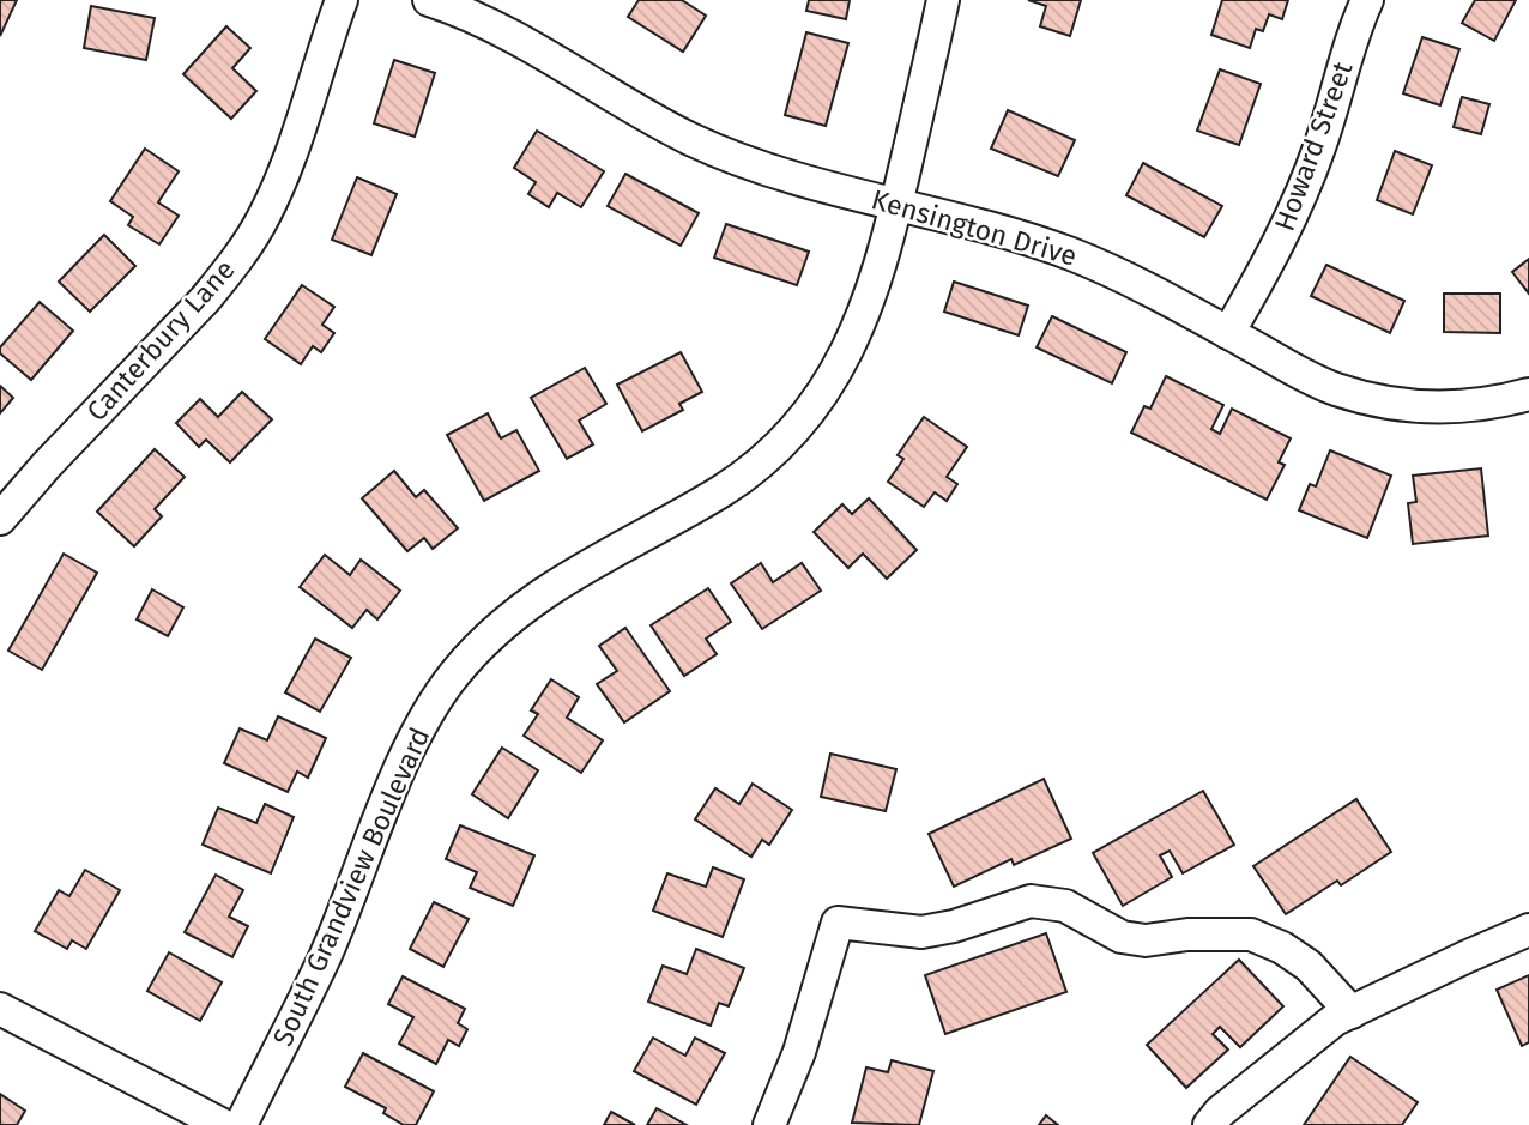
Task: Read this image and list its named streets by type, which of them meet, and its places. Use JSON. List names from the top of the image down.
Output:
{
  "streets": {
    "street": [
      "Howard Street",
      "Kensington Drive",
      "Canterbury Lane",
      "South Grandview Boulevard"
    ]
  },
  "crossings": [
    ["Howard Street", "Kensington Drive"],
    ["Kensington Drive", "South Grandview Boulevard"]
  ]
}
